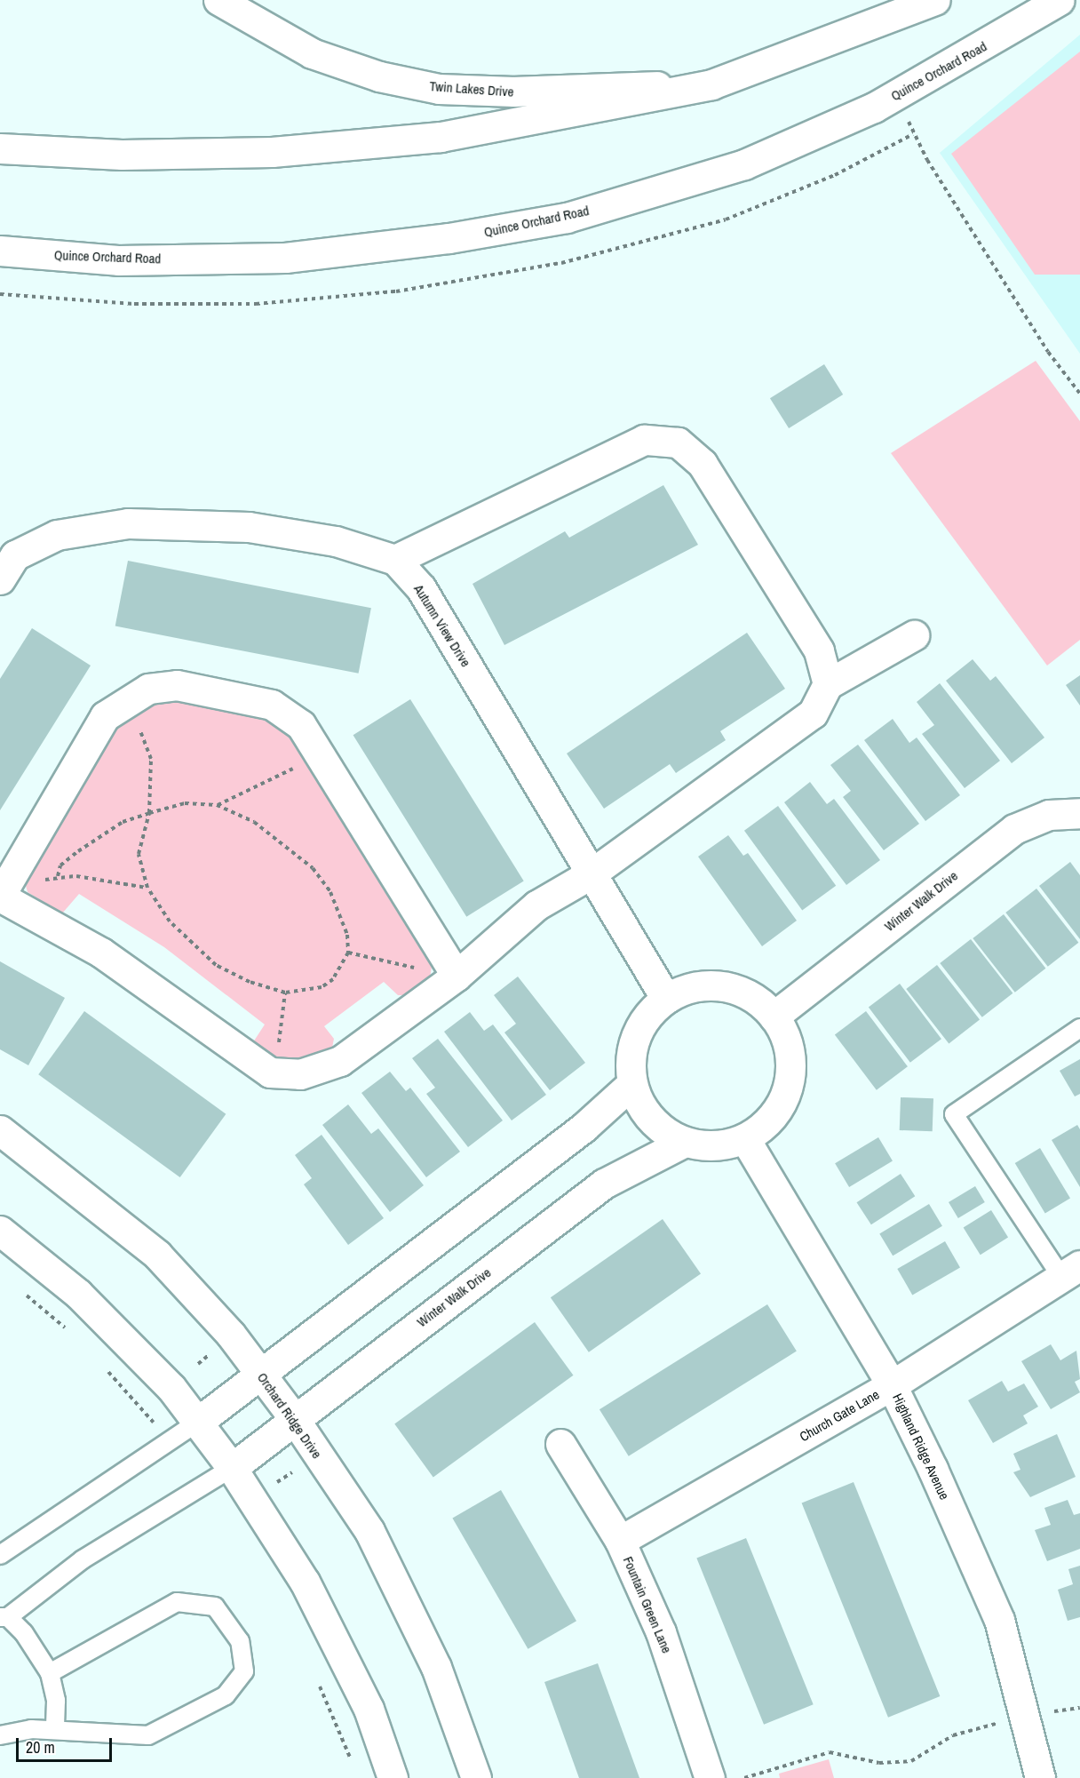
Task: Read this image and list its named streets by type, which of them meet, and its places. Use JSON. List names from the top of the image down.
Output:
{
  "streets": {
    "street": [
      "Quince Orchard Road",
      "Twin Lakes Drive",
      "Autumn View Drive",
      "Winter Walk Drive",
      "Orchard Ridge Drive",
      "Church Gate Lane",
      "Highland Ridge Avenue",
      "Fountain Green Lane"
    ]
  },
  "crossings": [
    ["Autumn View Drive", "Winter Walk Drive"],
    ["Autumn View Drive", "Highland Ridge Avenue"],
    ["Winter Walk Drive", "Orchard Ridge Drive"],
    ["Winter Walk Drive", "Highland Ridge Avenue"],
    ["Church Gate Lane", "Highland Ridge Avenue"],
    ["Church Gate Lane", "Fountain Green Lane"]
  ],
  "scale_bar": "20 m"
}
